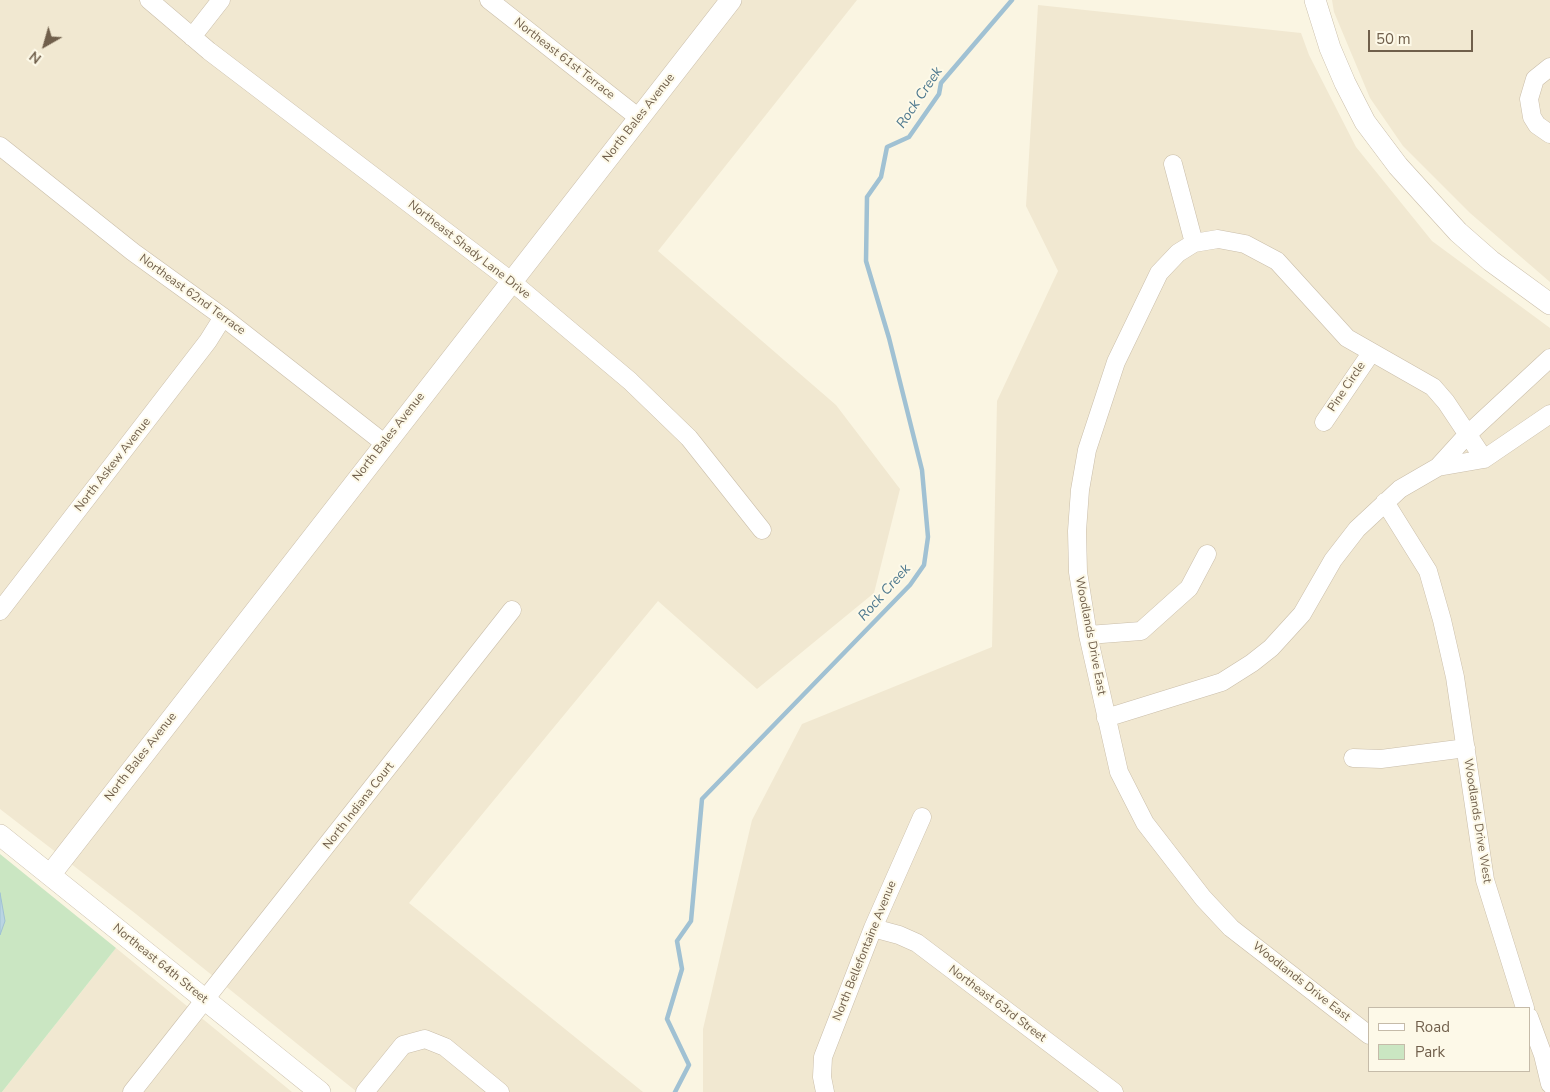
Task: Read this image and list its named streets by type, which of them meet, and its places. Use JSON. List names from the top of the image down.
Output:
{
  "streets": {
    "street": [
      "Northeast 61st Terrace",
      "North Bales Avenue",
      "Northeast Shady Lane Drive",
      "Northeast 62nd Terrace",
      "Pine Circle",
      "North Askew Avenue",
      "Woodlands Drive East",
      "North Indiana Court",
      "Woodlands Drive West",
      "North Bellefontaine Avenue",
      "Northeast 64th Street",
      "Northeast 63rd Street"
    ]
  },
  "crossings": [
    ["Northeast 61st Terrace", "North Bales Avenue"],
    ["North Bales Avenue", "Northeast Shady Lane Drive"],
    ["North Bales Avenue", "Northeast 62nd Terrace"],
    ["North Bales Avenue", "Northeast 64th Street"],
    ["Northeast 62nd Terrace", "North Askew Avenue"],
    ["Pine Circle", "Woodlands Drive East"],
    ["North Indiana Court", "Northeast 64th Street"],
    ["North Bellefontaine Avenue", "Northeast 63rd Street"]
  ],
  "water": ["Rock Creek"],
  "legend": ["Road", "Park"],
  "scale_bar": "50 m",
  "north": "bottom left"
}
